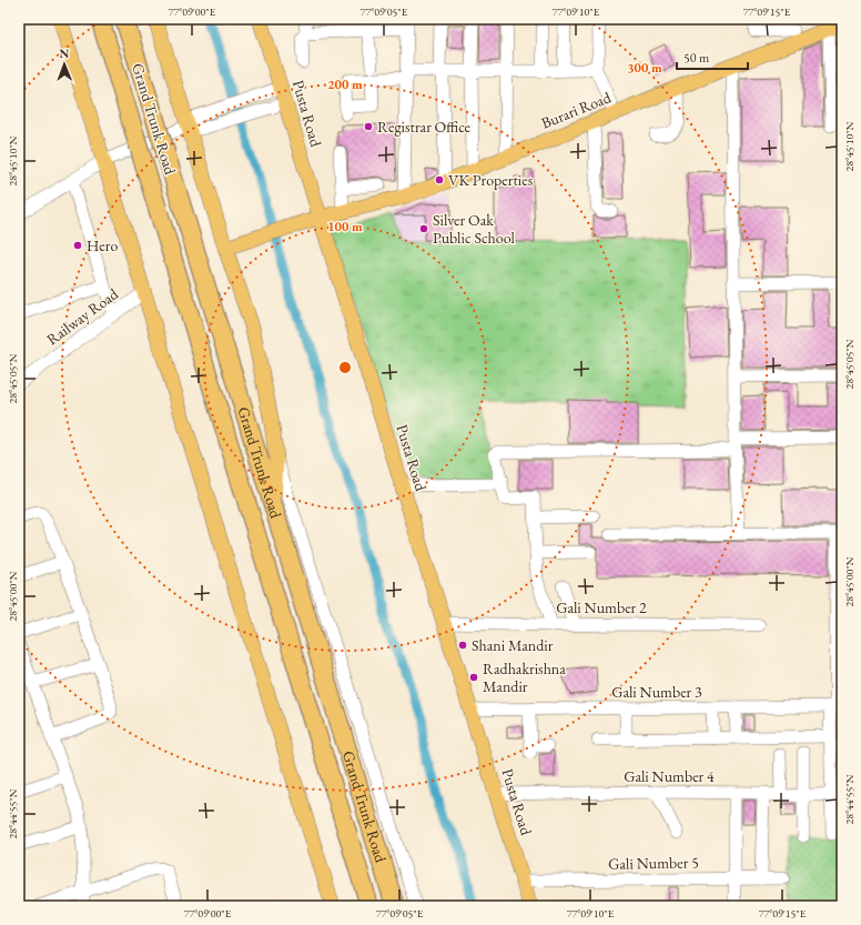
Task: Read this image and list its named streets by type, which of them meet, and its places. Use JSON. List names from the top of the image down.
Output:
{
  "streets": {
    "highway": ["Grand Trunk Road"],
    "main road": ["Burari Road", "Pusta Road"],
    "street": [
      "Railway Road",
      "Gali Number 2",
      "Gali Number 3",
      "Gali Number 4",
      "Gali Number 5"
    ]
  },
  "crossings": [
    ["Burari Road", "Pusta Road"],
    ["Pusta Road", "Gali Number 2"],
    ["Pusta Road", "Gali Number 3"],
    ["Pusta Road", "Gali Number 4"],
    ["Pusta Road", "Gali Number 5"]
  ],
  "places": [
    "Registrar Office",
    "VK Properties",
    "Silver Oak Public School",
    "Hero",
    "Shani Mandir",
    "Radhakrishna Mandir"
  ],
  "scale_bar": "50 m",
  "north": "top",
  "coordinates": [
    "77°09'00\"E",
    "77°09'05\"E",
    "77°09'10\"E",
    "77°09'15\"E",
    "28°45'10\"N",
    "28°45'05\"N",
    "28°45'00\"N",
    "28°44'55\"N"
  ],
  "rings": ["300 m", "200 m", "100 m"]
}
